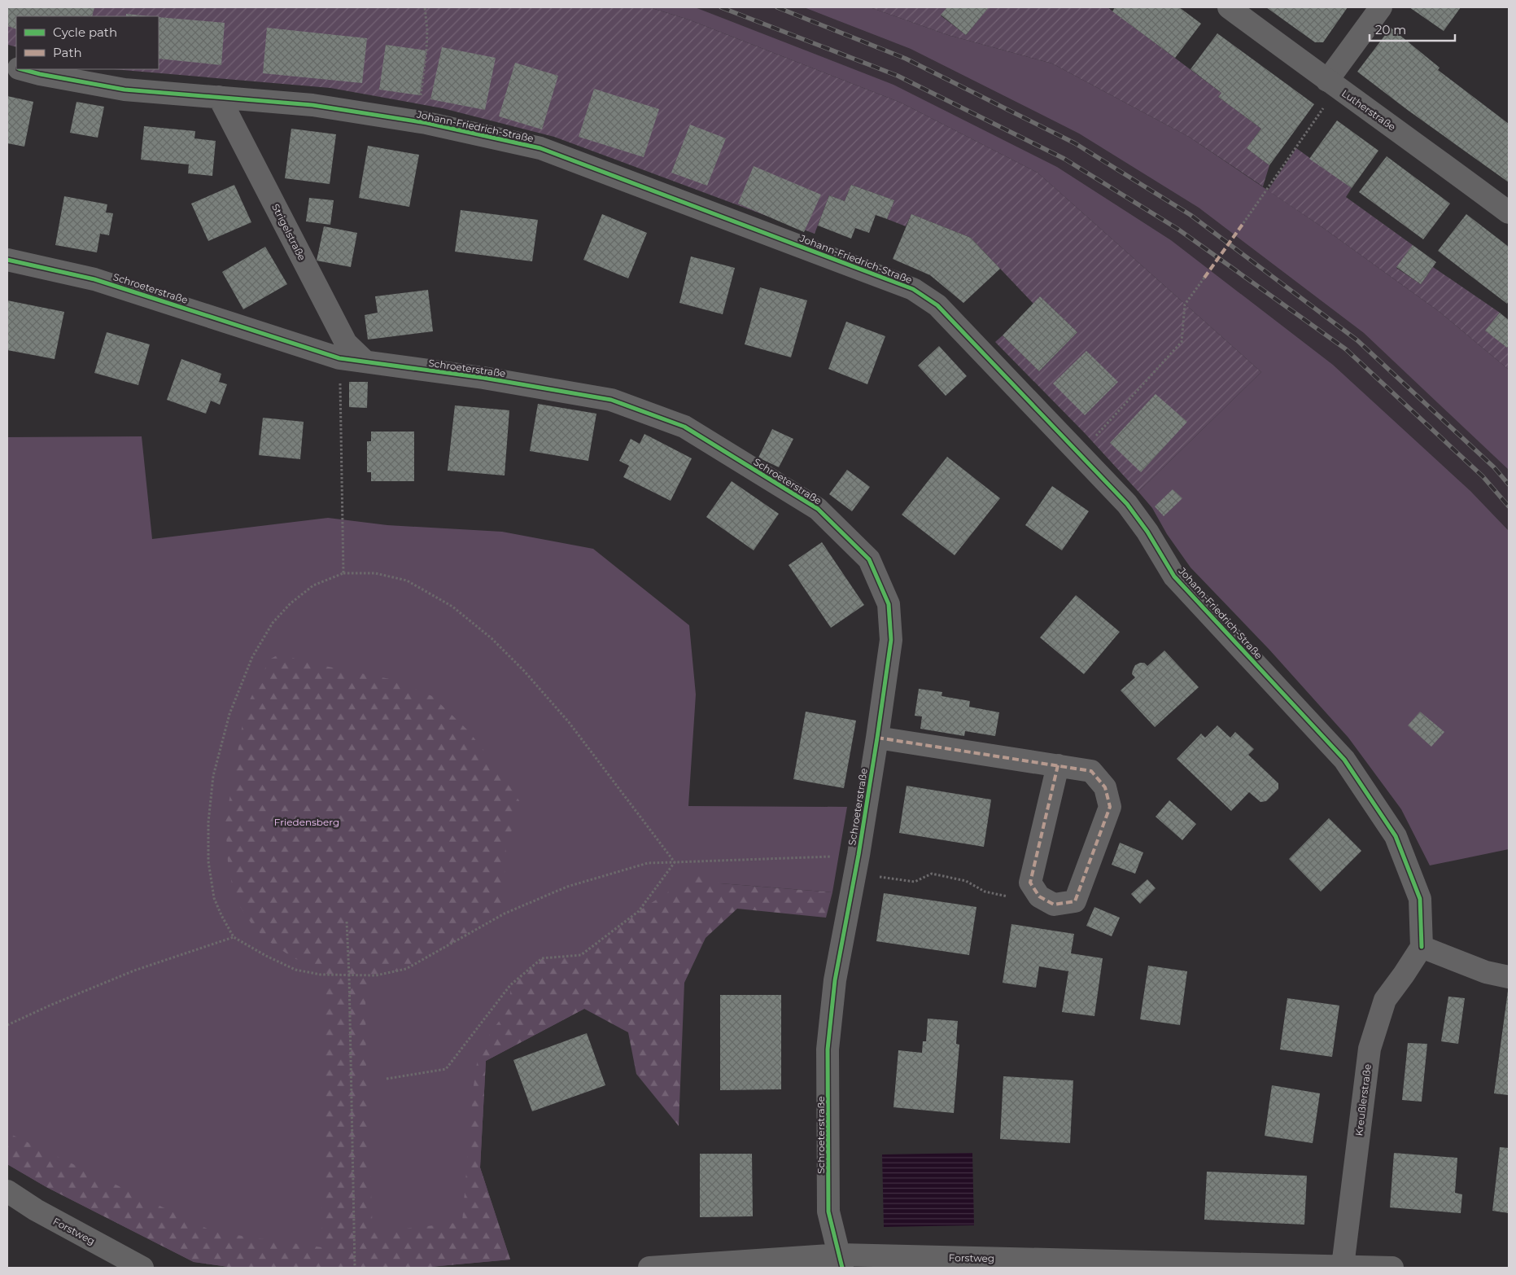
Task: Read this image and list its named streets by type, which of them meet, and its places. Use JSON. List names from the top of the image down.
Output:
{
  "streets": {
    "street": [
      "Lutherstraße",
      "Johann-Friedrich-Straße",
      "Strigelstraße",
      "Schroeterstraße",
      "Kreußlerstraße",
      "Forstweg"
    ]
  },
  "crossings": [
    ["Johann-Friedrich-Straße", "Strigelstraße"],
    ["Johann-Friedrich-Straße", "Kreußlerstraße"],
    ["Strigelstraße", "Schroeterstraße"],
    ["Schroeterstraße", "Forstweg"],
    ["Kreußlerstraße", "Forstweg"]
  ],
  "parks": ["Friedensberg"],
  "legend": ["Cycle path", "Path"],
  "scale_bar": "20 m"
}
